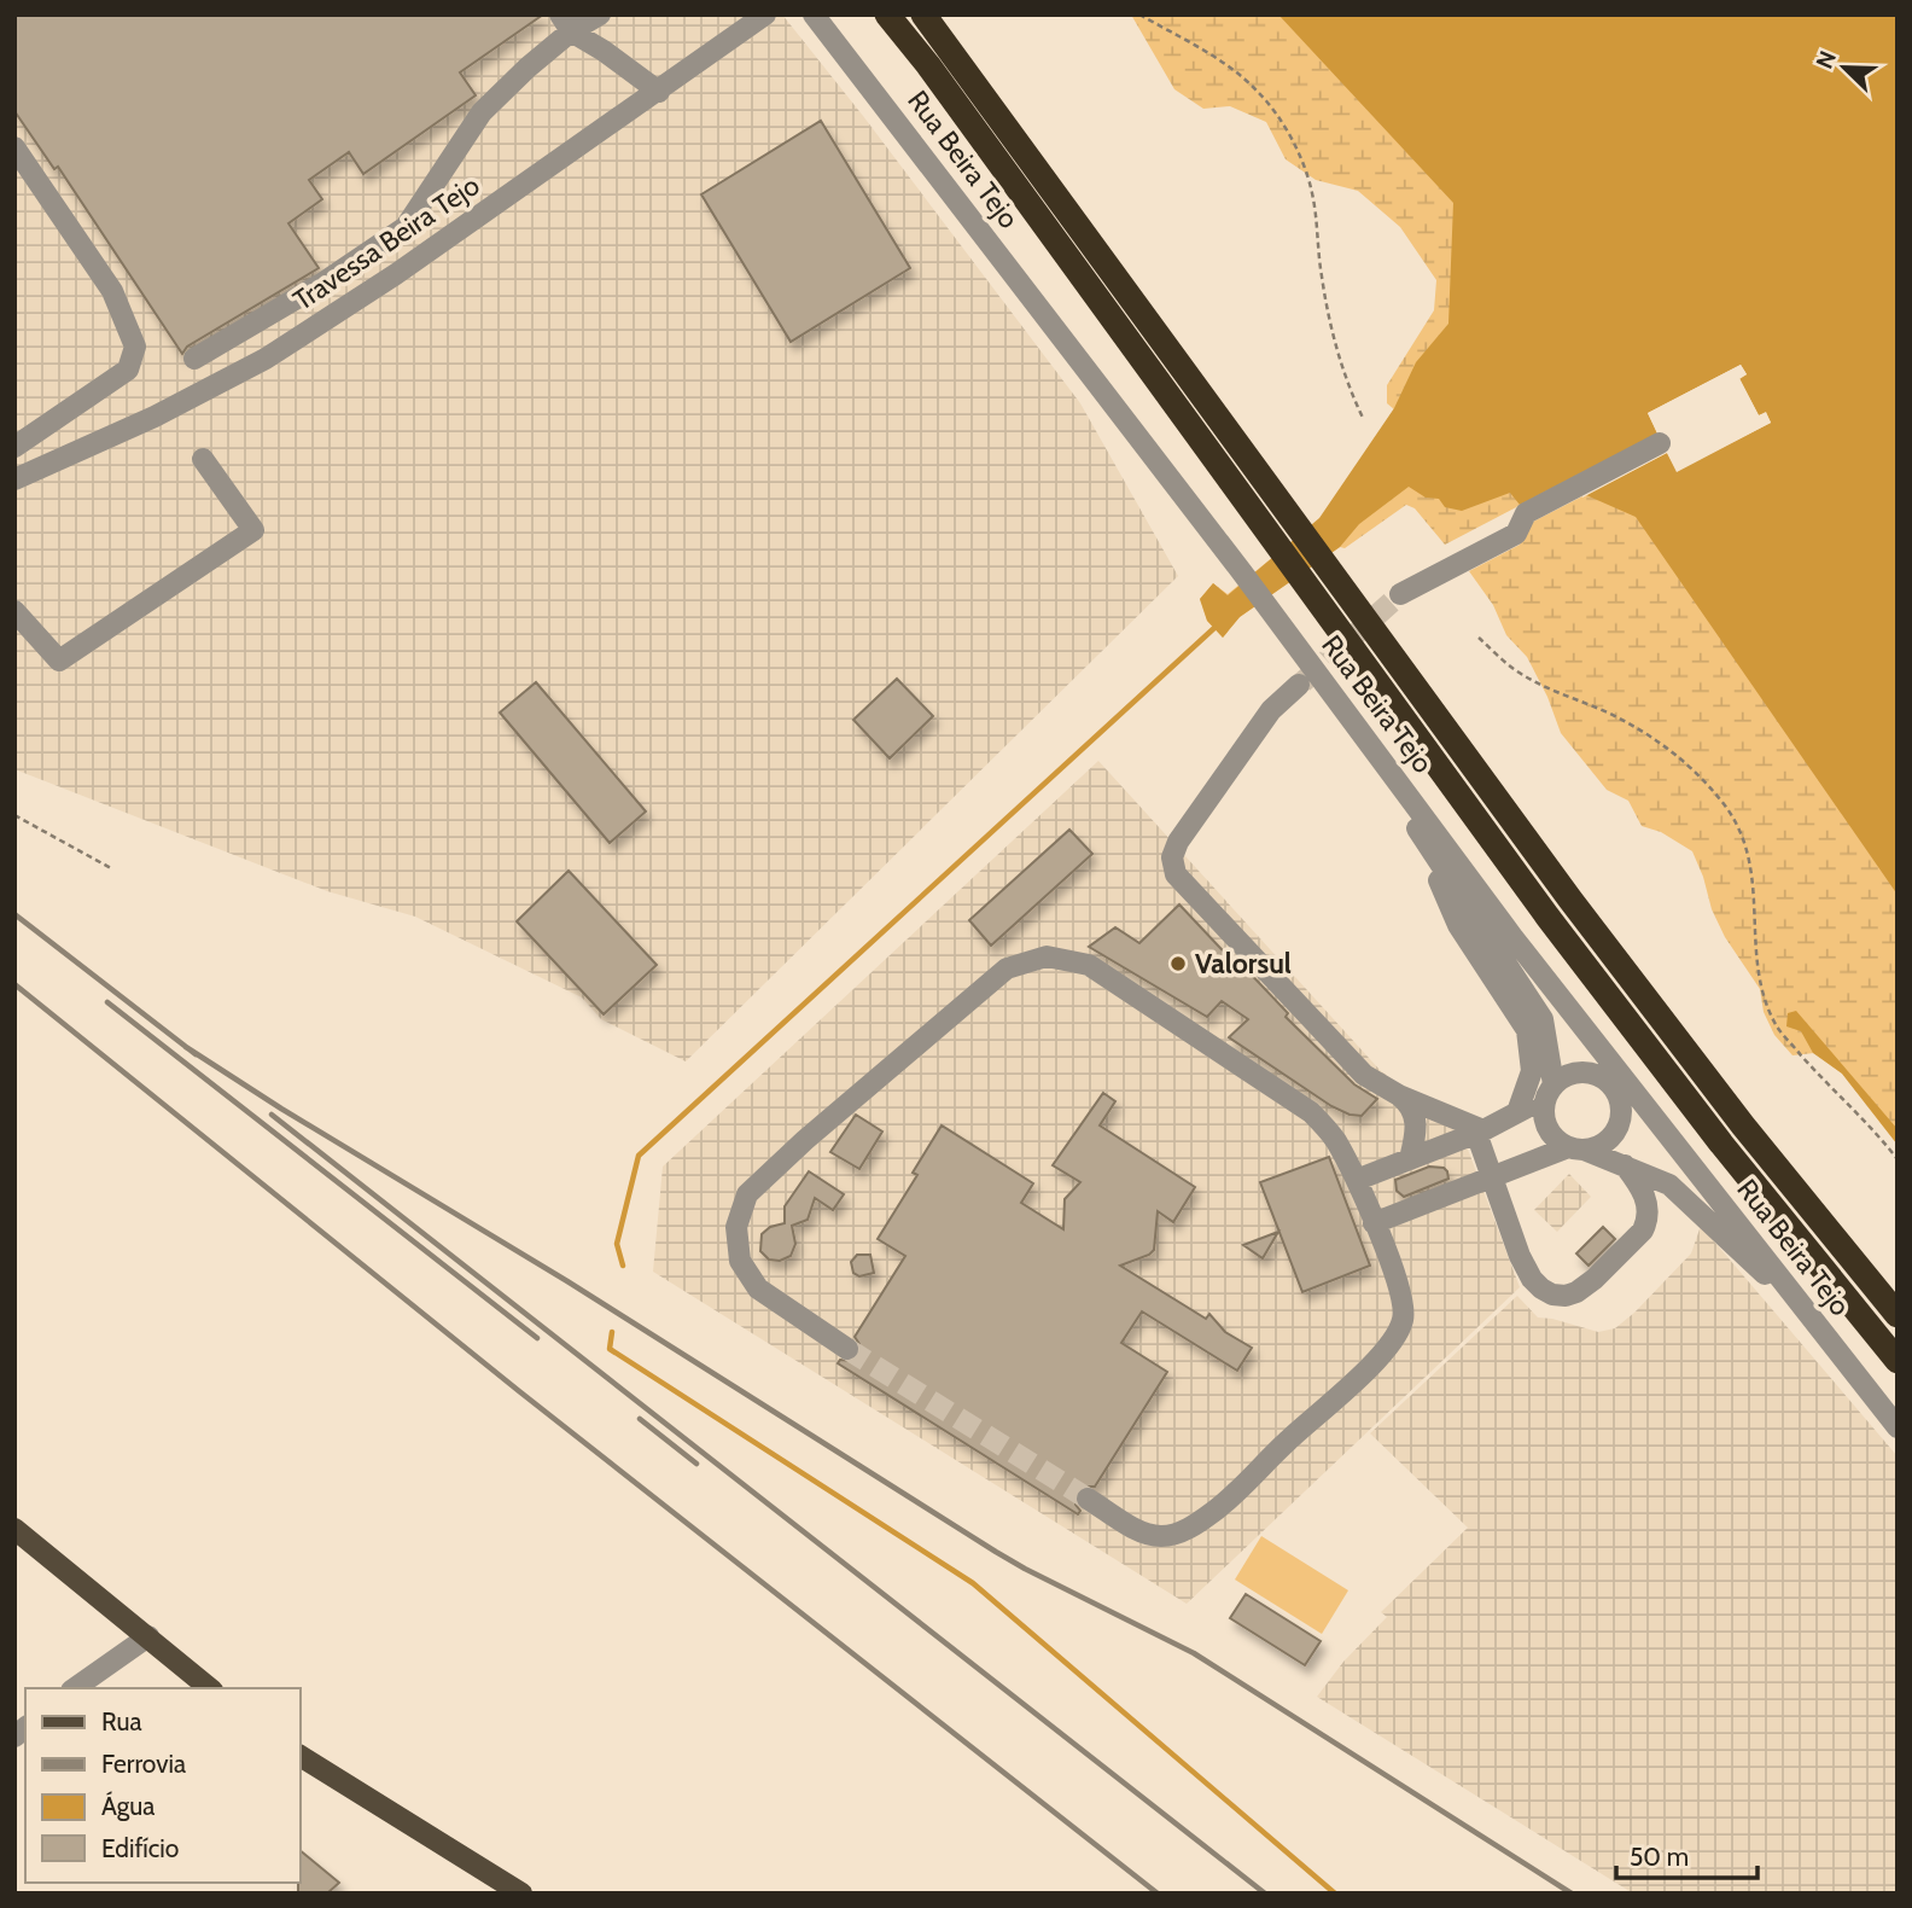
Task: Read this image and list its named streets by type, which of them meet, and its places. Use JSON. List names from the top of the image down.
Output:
{
  "streets": {
    "street": ["Rua Beira Tejo", "Travessa Beira Tejo"]
  },
  "places": ["Valorsul"],
  "legend": [
    "Rua",
    "Ferrovia",
    "Água",
    "Edifício"
  ],
  "scale_bar": "50 m",
  "north": "top left"
}
